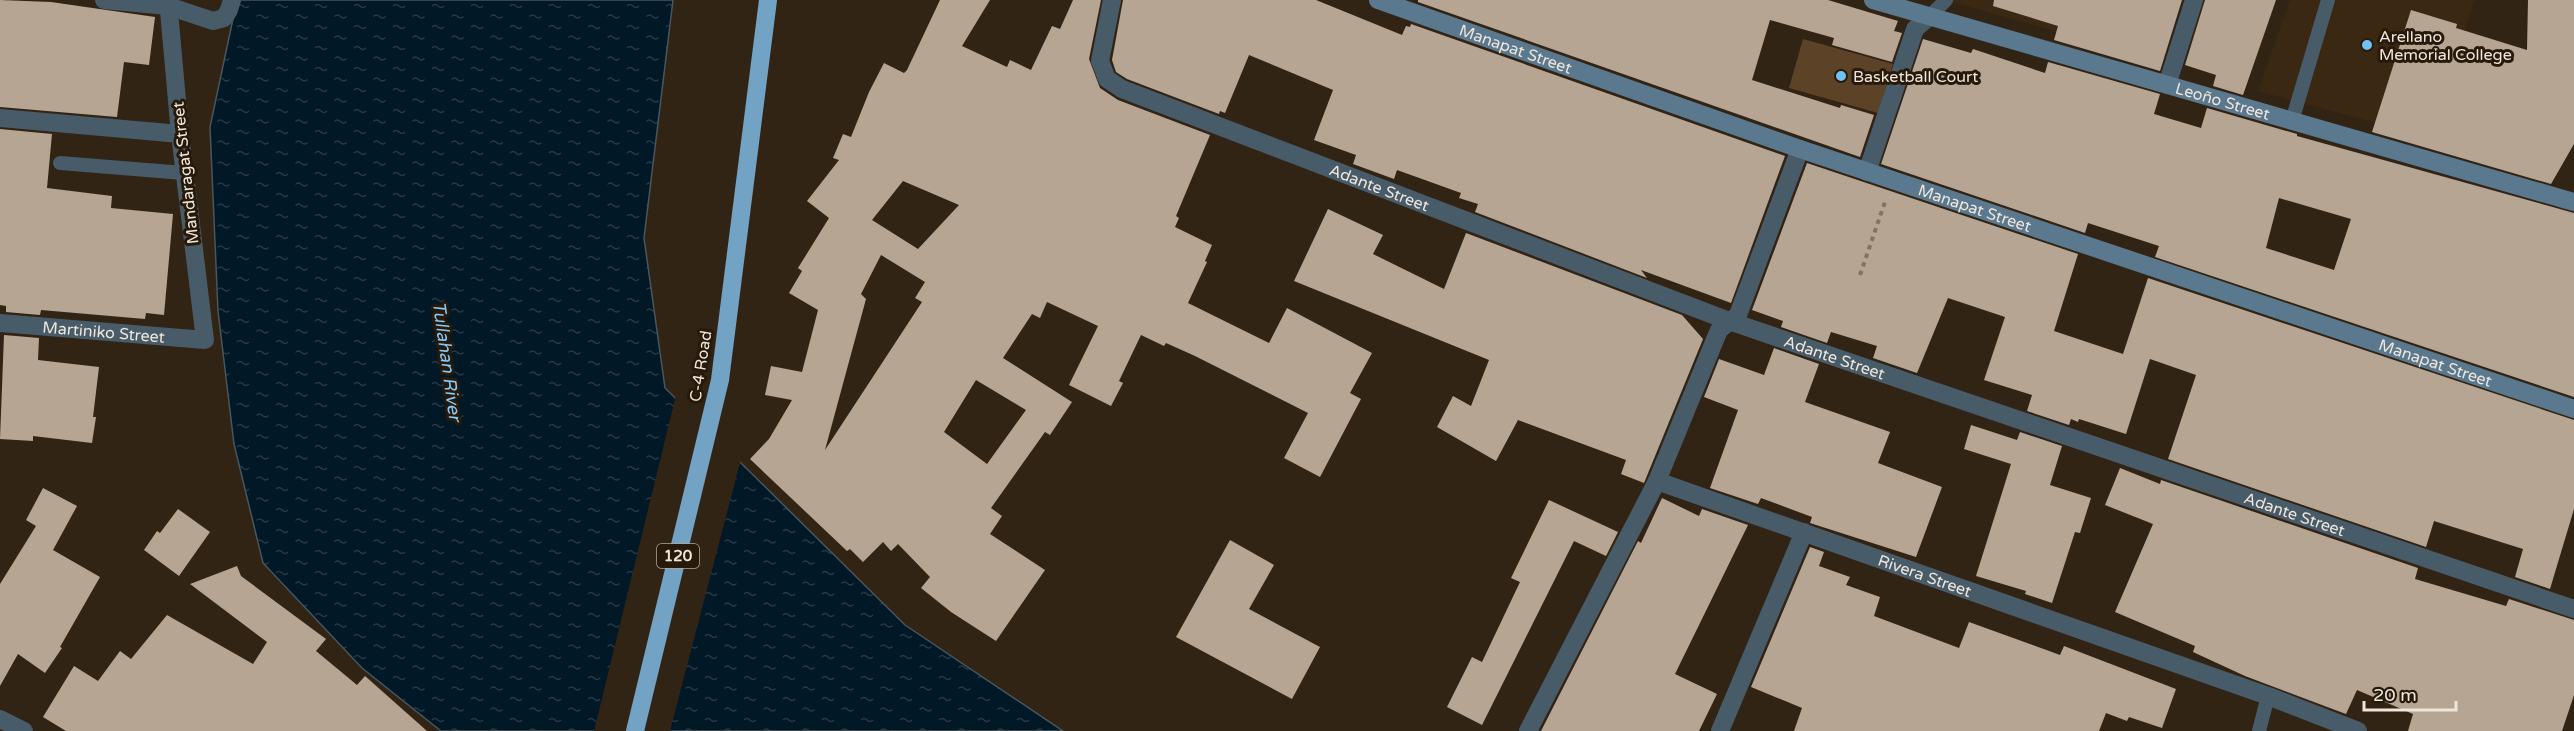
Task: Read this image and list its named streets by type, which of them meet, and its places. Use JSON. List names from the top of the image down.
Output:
{
  "streets": {
    "highway": ["C-4 Road", "120"],
    "main road": ["Manapat Street", "Leoño Street"],
    "street": [
      "Mandaragat Street",
      "Adante Street",
      "Martiniko Street",
      "Rivera Street"
    ]
  },
  "crossings": [
    ["Mandaragat Street", "Martiniko Street"]
  ],
  "water": ["Tullahan River"],
  "places": ["Arellano Memorial College", "Basketball Court"],
  "scale_bar": "20 m"
}
